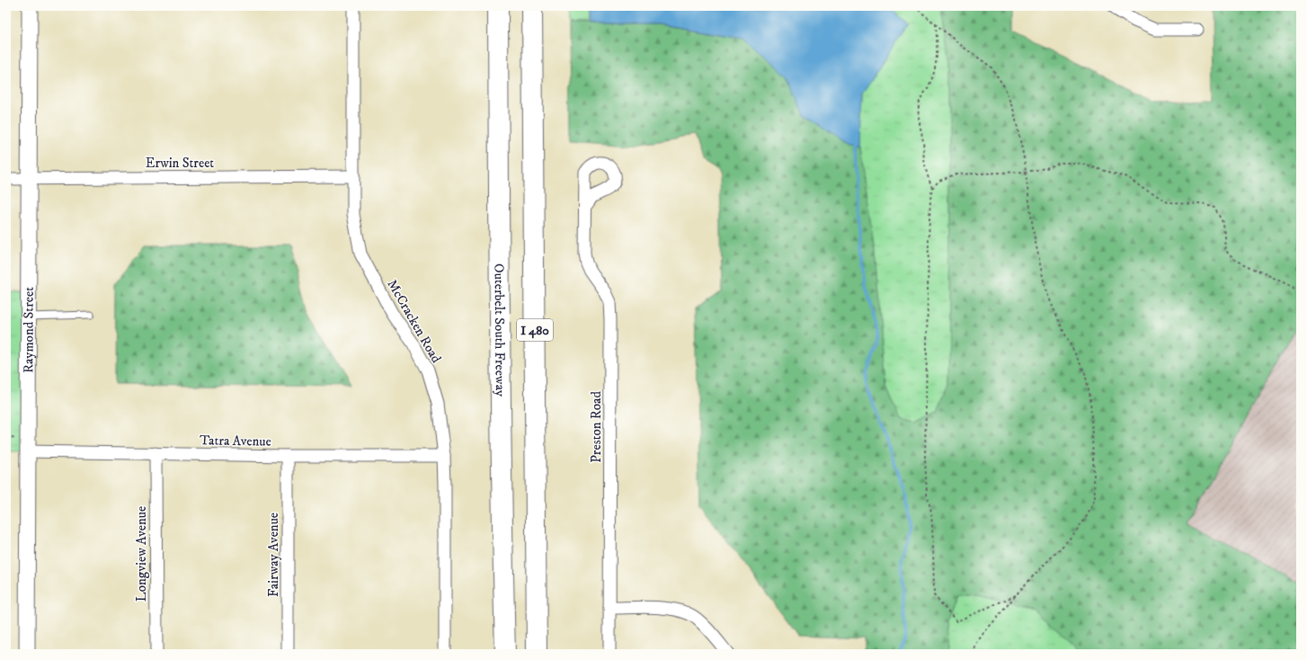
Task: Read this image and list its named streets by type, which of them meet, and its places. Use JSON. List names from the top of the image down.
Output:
{
  "streets": {
    "highway": ["Outerbelt South Freeway", "I 480"],
    "street": [
      "Erwin Street",
      "McCracken Road",
      "Raymond Street",
      "Preston Road",
      "Tatra Avenue",
      "Longview Avenue",
      "Fairway Avenue"
    ]
  },
  "crossings": [
    ["Erwin Street", "McCracken Road"],
    ["Erwin Street", "Raymond Street"],
    ["McCracken Road", "Tatra Avenue"],
    ["Raymond Street", "Tatra Avenue"],
    ["Tatra Avenue", "Longview Avenue"],
    ["Tatra Avenue", "Fairway Avenue"]
  ]
}
